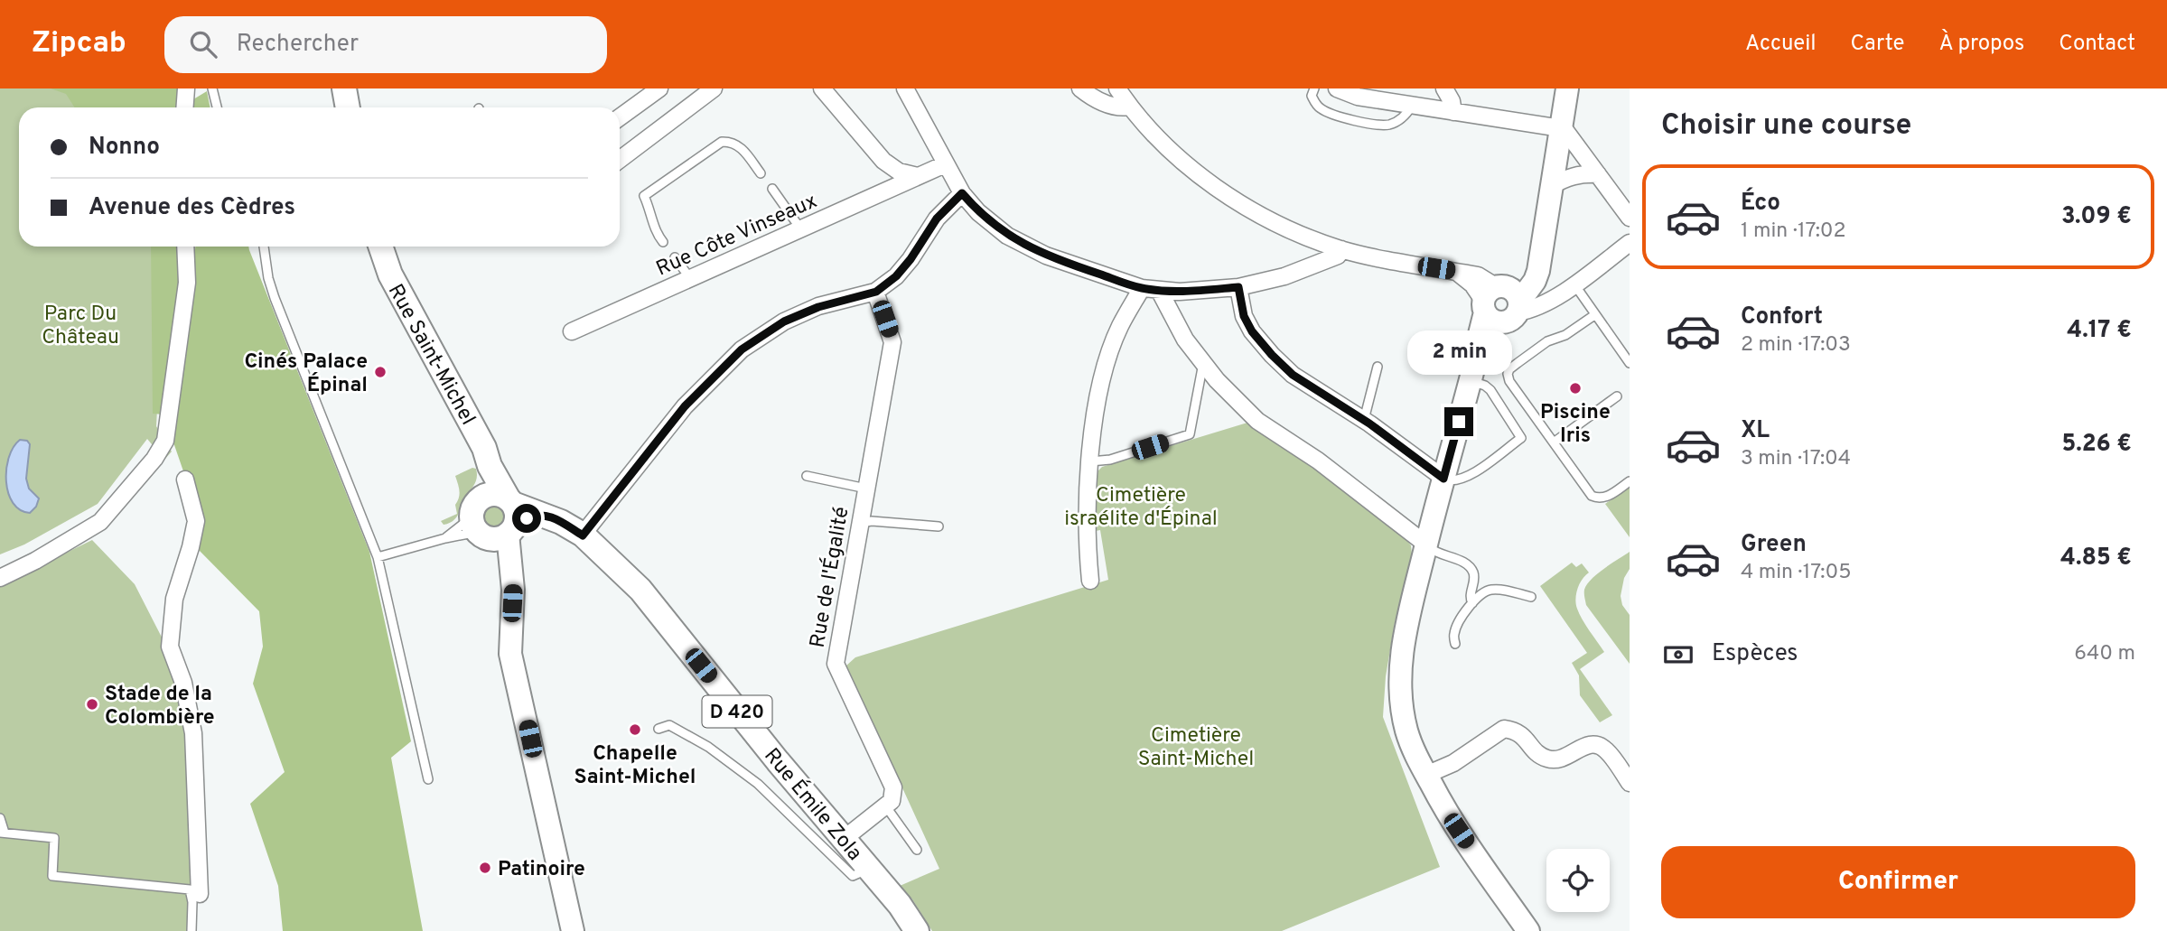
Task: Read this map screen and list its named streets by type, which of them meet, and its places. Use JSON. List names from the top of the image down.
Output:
{
  "streets": {
    "main road": ["Rue Saint-Michel", "D 420", "Rue Émile Zola"],
    "street": ["Rue Côte Vinseaux", "Rue de l'Égalité"]
  },
  "crossings": [
    ["Rue Saint-Michel", "Rue Émile Zola"]
  ],
  "parks": ["Parc Du Château", "Cimetière israélite d'Épinal", "Cimetière Saint-Michel"],
  "places": [
    "Cinés Palace Épinal",
    "Piscine Iris",
    "Stade de la Colombière",
    "Chapelle Saint-Michel",
    "Patinoire"
  ],
  "page": {
    "header": "Zipcab",
    "search": "Rechercher",
    "nav": [
      "Accueil",
      "Carte",
      "À propos",
      "Contact"
    ],
    "heading": "Choisir une course",
    "banner": ["Nonno", "Avenue des Cèdres"],
    "list": [
      {
        "name": "Éco",
        "note": "1 min · 17:02",
        "value": "3.09 €"
      },
      {
        "name": "Confort",
        "note": "2 min · 17:03",
        "value": "4.17 €"
      },
      {
        "name": "XL",
        "note": "3 min · 17:04",
        "value": "5.26 €"
      },
      {
        "name": "Green",
        "note": "4 min · 17:05",
        "value": "4.85 €"
      }
    ],
    "bubble": "2 min",
    "pay": ["Espèces", "640 m"],
    "buttons": "Confirmer"
  }
}
